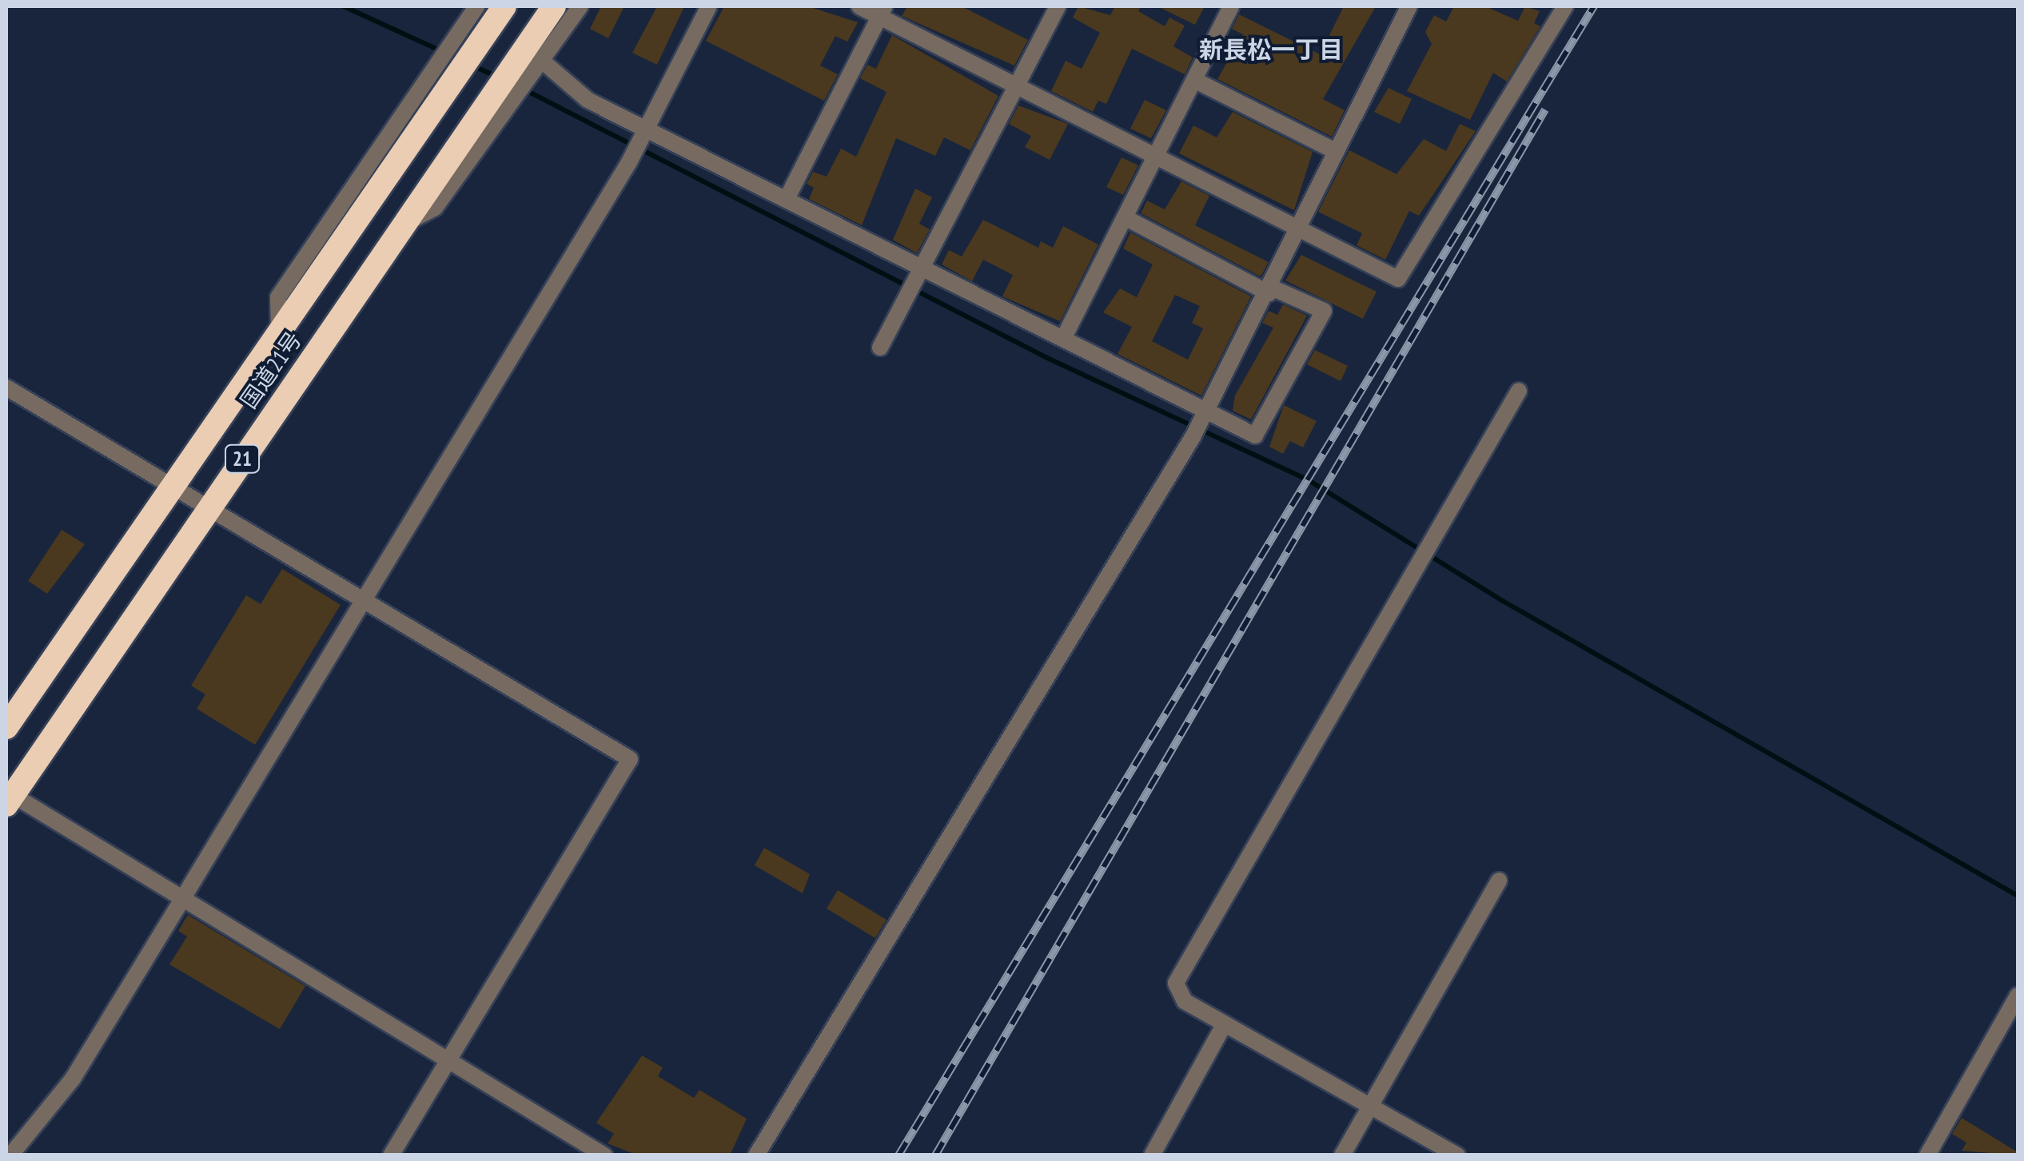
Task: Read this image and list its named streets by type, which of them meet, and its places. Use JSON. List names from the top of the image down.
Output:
{
  "streets": {
    "highway": ["国道21号", "21"]
  },
  "districts": ["新長松一丁目"]
}
